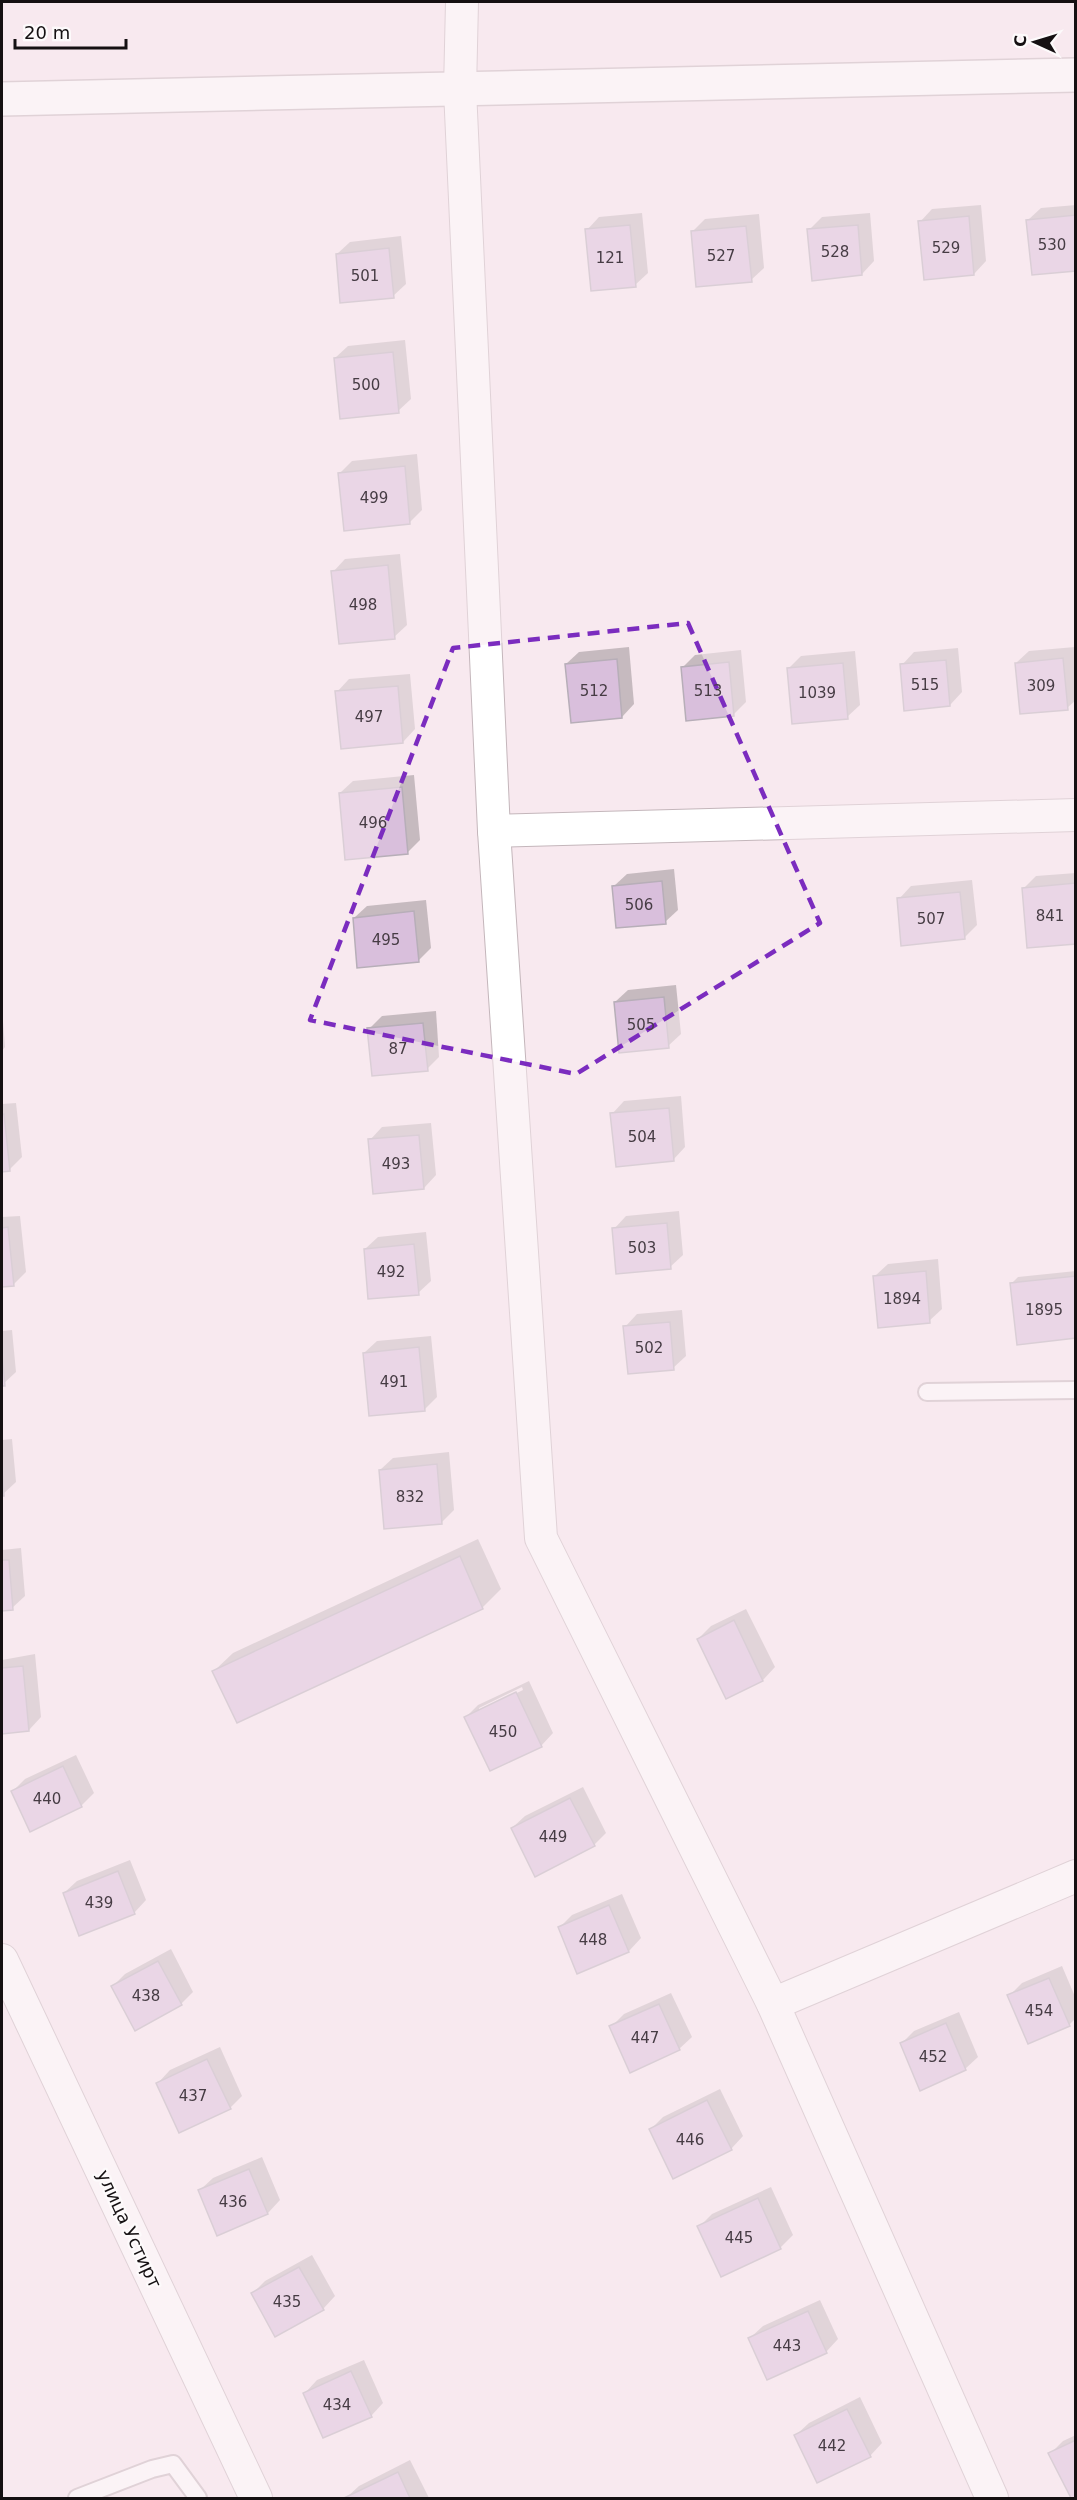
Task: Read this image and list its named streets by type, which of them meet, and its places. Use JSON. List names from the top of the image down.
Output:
{
  "streets": {
    "street": ["улица Устирт"]
  },
  "house_numbers": [
    "530",
    "529",
    "528",
    "527",
    "121",
    "501",
    "500",
    "499",
    "498",
    "515",
    "309",
    "512",
    "513",
    "1039",
    "497",
    "496",
    "506",
    "841",
    "507",
    "495",
    "505",
    "87",
    "504",
    "493",
    "503",
    "492",
    "1894",
    "1895",
    "502",
    "491",
    "832",
    "450",
    "440",
    "449",
    "439",
    "448",
    "438",
    "454",
    "447",
    "452",
    "437",
    "446",
    "436",
    "445",
    "435",
    "443",
    "434",
    "442"
  ],
  "scale_bar": "20 m",
  "north": "left"
}
